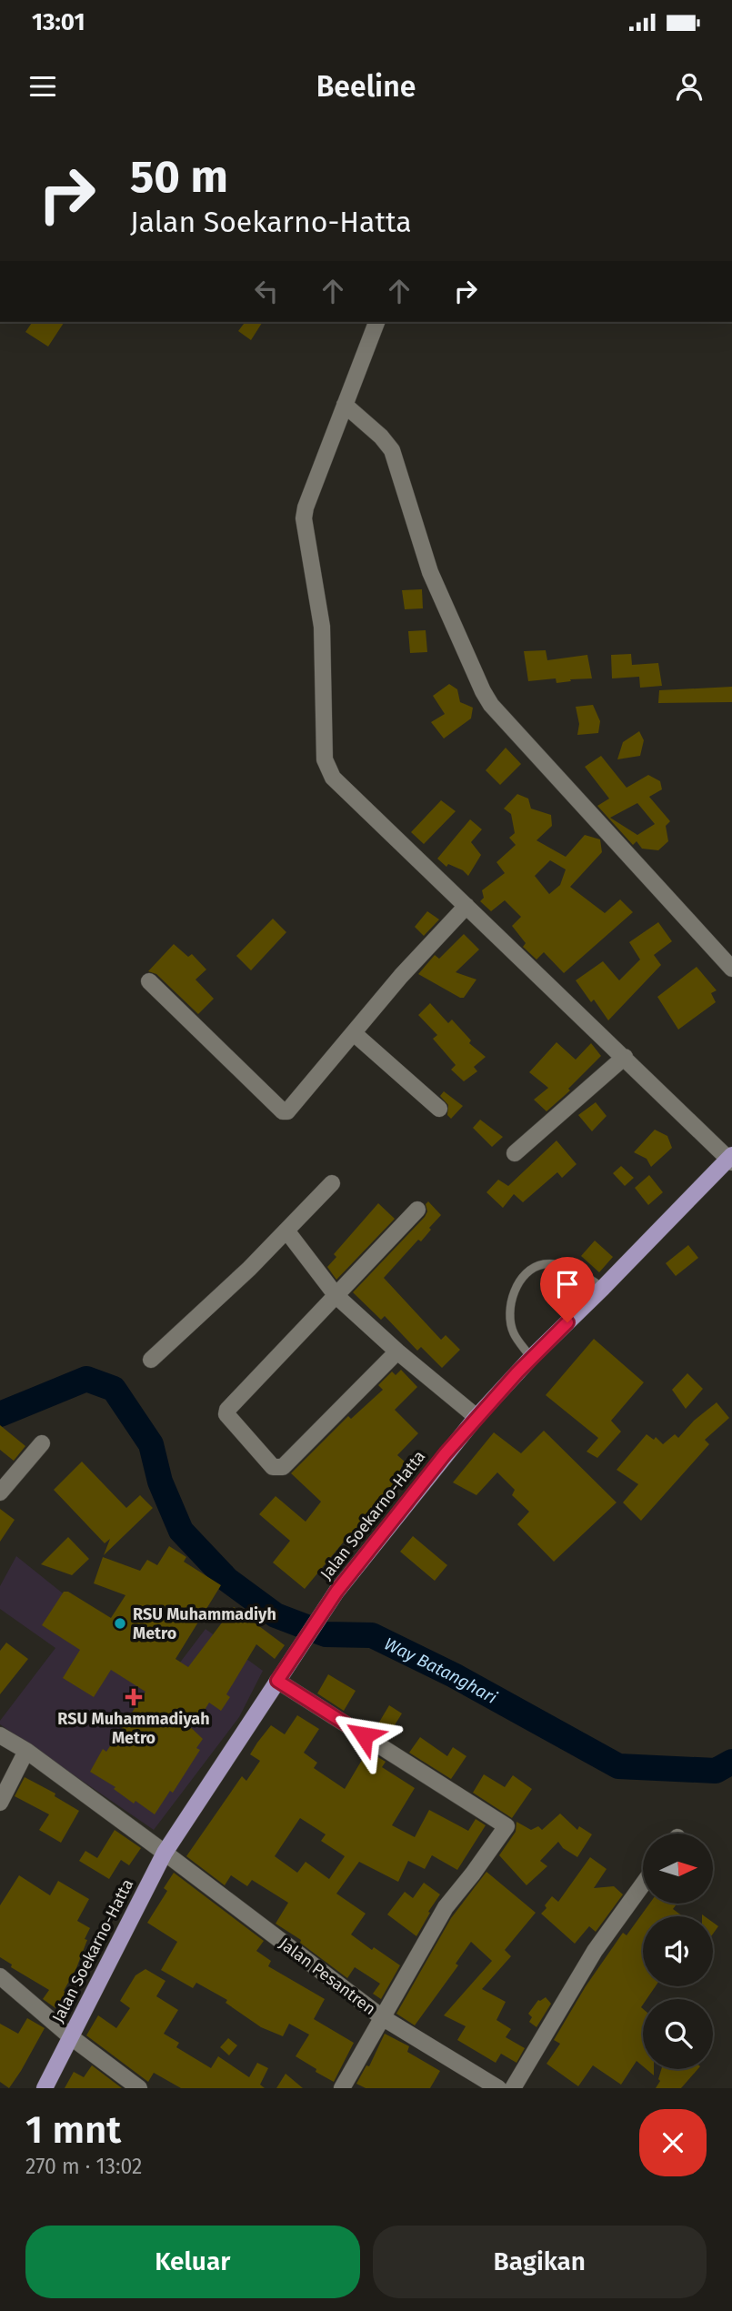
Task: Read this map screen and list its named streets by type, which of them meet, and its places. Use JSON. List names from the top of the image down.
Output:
{
  "streets": {
    "main road": ["Jalan Soekarno-Hatta"],
    "street": ["Jalan Pesantren"]
  },
  "crossings": [
    ["Jalan Soekarno-Hatta", "Jalan Pesantren"]
  ],
  "water": ["Way Batanghari"],
  "places": {
    "other": ["RSU Muhammadiyh Metro"],
    "health": ["RSU Muhammadiyah Metro"]
  },
  "north": "right",
  "page": {
    "status": "13:01",
    "header": "Beeline",
    "turn": ["50 m", "Jalan Soekarno-Hatta"],
    "heading": ["1 mnt", "270 m · 13:02"],
    "buttons": ["Keluar", "Bagikan"]
  }
}
